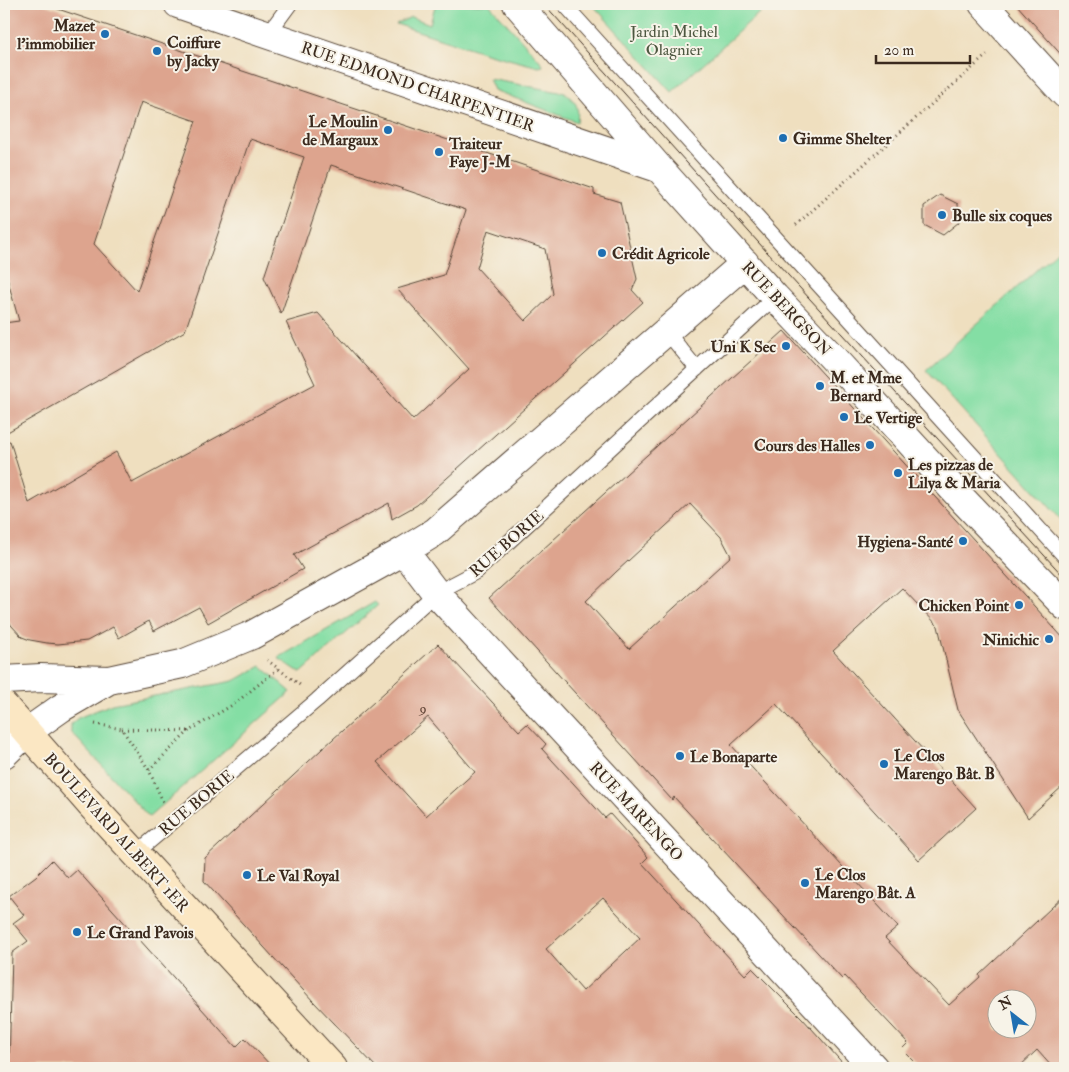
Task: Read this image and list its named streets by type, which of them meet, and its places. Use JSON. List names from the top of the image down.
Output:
{
  "streets": {
    "main road": ["BOULEVARD ALBERT 1ER"],
    "street": ["RUE EDMOND CHARPENTIER", "RUE BERGSON", "RUE MARENGO"],
    "lane": ["RUE BORIE"]
  },
  "crossings": [
    ["RUE EDMOND CHARPENTIER", "RUE BERGSON"],
    ["RUE BERGSON", "RUE BORIE"],
    ["RUE BORIE", "RUE MARENGO"],
    ["RUE BORIE", "BOULEVARD ALBERT 1ER"]
  ],
  "parks": ["Jardin Michel Olagnier"],
  "places": [
    "Mazet l'immobilier",
    "Coiffure by Jacky",
    "Le Moulin de Margaux",
    "Gimme Shelter",
    "Traiteur Faye J-M",
    "Bulle six coques",
    "Crédit Agricole",
    "Uni K Sec",
    "M. et Mme Bernard",
    "Le Vertige",
    "Cours des Halles",
    "Les pizzas de Lilya & Maria",
    "Hygiena-Santé",
    "Chicken Point",
    "Ninichic",
    "Le Bonaparte",
    "Le Clos Marengo Bât. B",
    "Le Val Royal",
    "Le Clos Marengo Bât. A",
    "Le Grand Pavois"
  ],
  "house_numbers": ["9"],
  "scale_bar": "20 m",
  "north": "top left"
}
